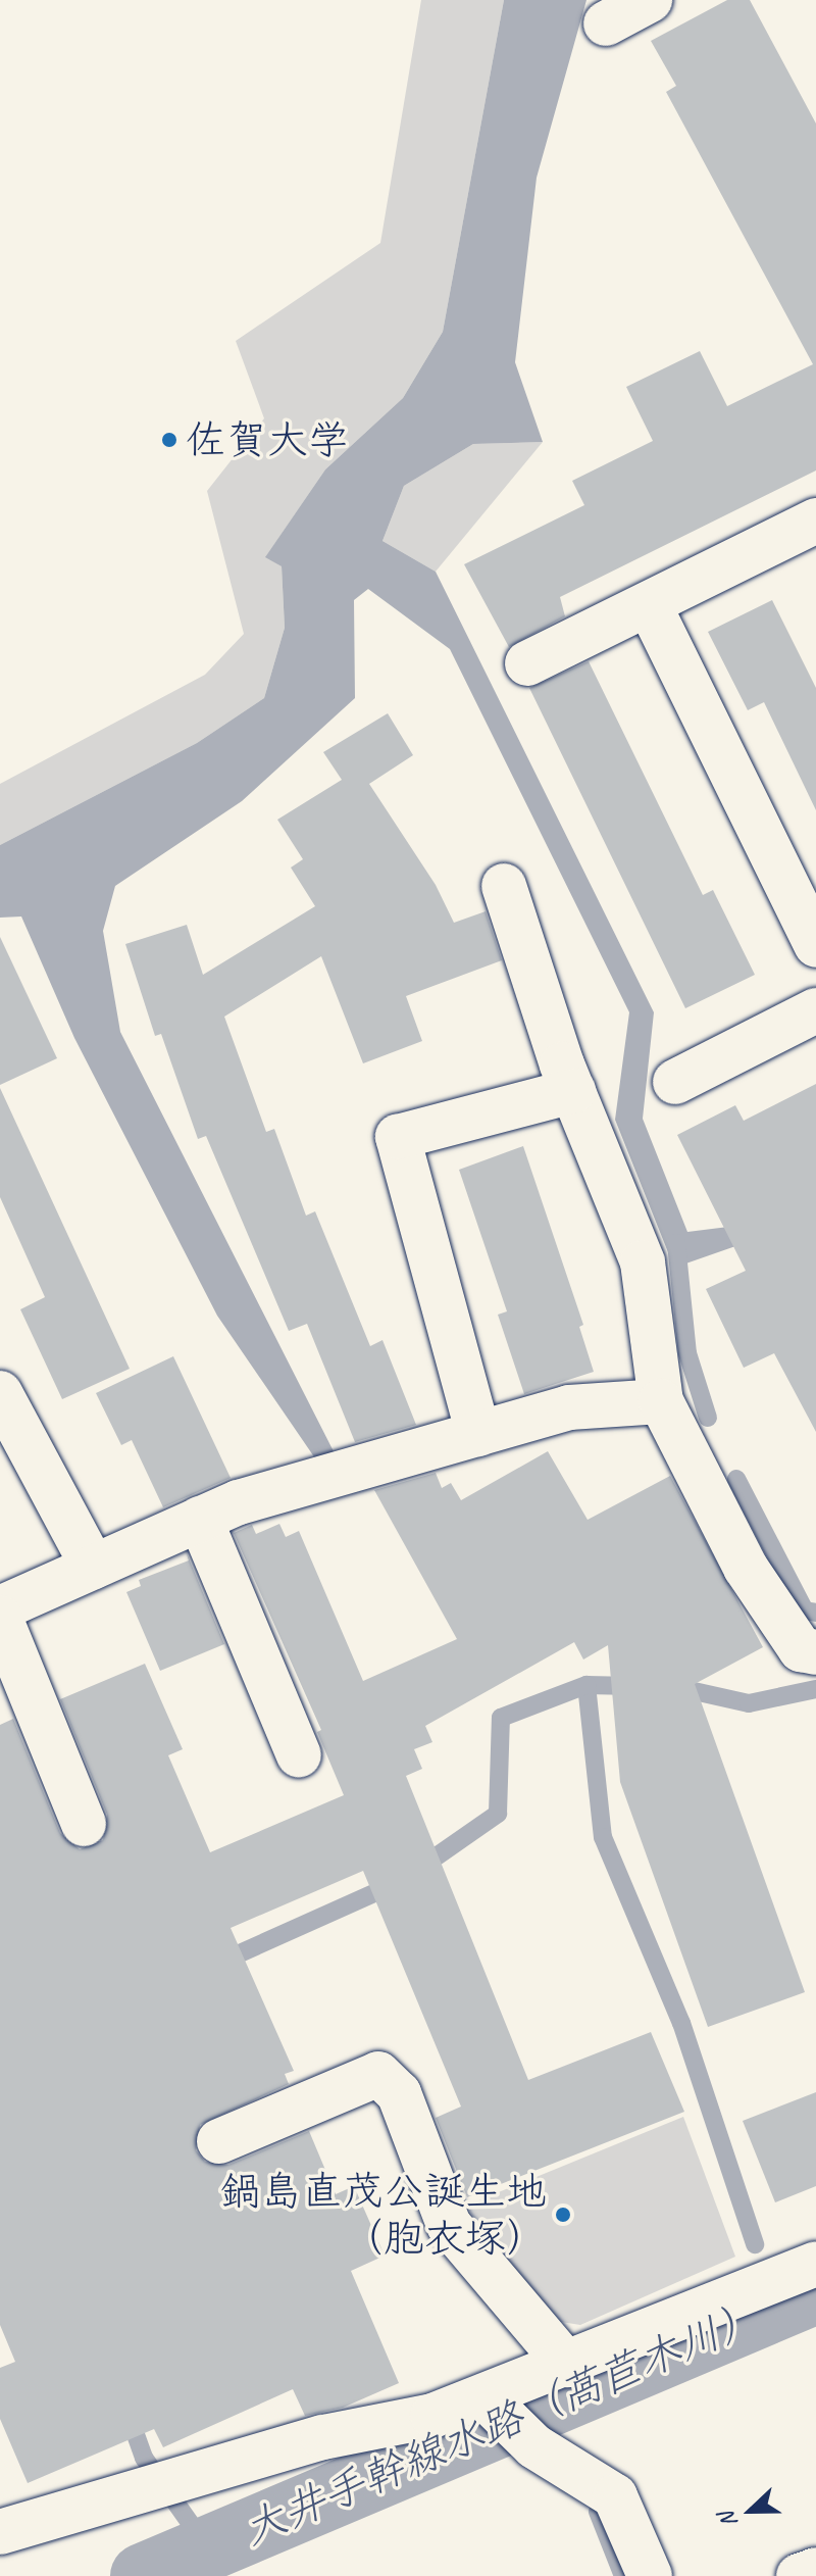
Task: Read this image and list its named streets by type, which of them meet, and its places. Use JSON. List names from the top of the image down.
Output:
{
  "water": ["大井手幹線水路（萵苣木川）"],
  "places": ["佐賀大学", "鍋島直茂公誕生地 （胞衣塚）"],
  "north": "left"
}
